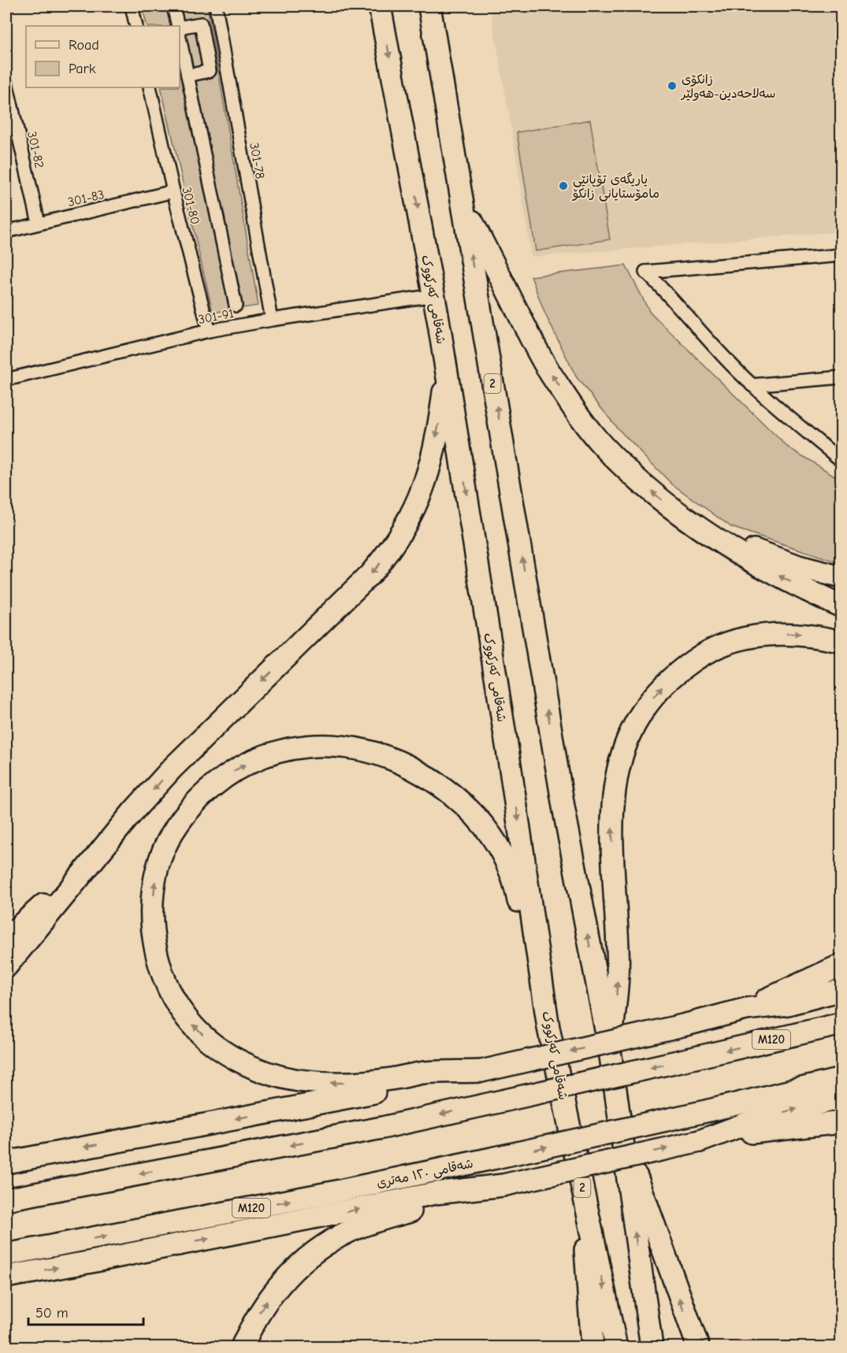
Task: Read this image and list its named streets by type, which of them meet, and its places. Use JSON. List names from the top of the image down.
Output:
{
  "streets": {
    "highway": [
      "شەقامی کەرکووک",
      "2",
      "M120",
      "شەقامی ١٢٠ مەتری"
    ],
    "street": [
      "301-82",
      "301-78",
      "301-83",
      "301-80",
      "301-91"
    ]
  },
  "crossings": [
    ["301-82", "301-83"],
    ["301-78", "301-91"],
    ["301-83", "301-80"],
    ["301-80", "301-91"],
    ["شەقامی کەرکووک", "301-91"]
  ],
  "places": ["زانکۆی سەلاحەدین-هەولێر", "یاریگەی تۆپانێی مامۆستایانی زانکۆ"],
  "legend": ["Road", "Park"],
  "scale_bar": "50 m"
}
